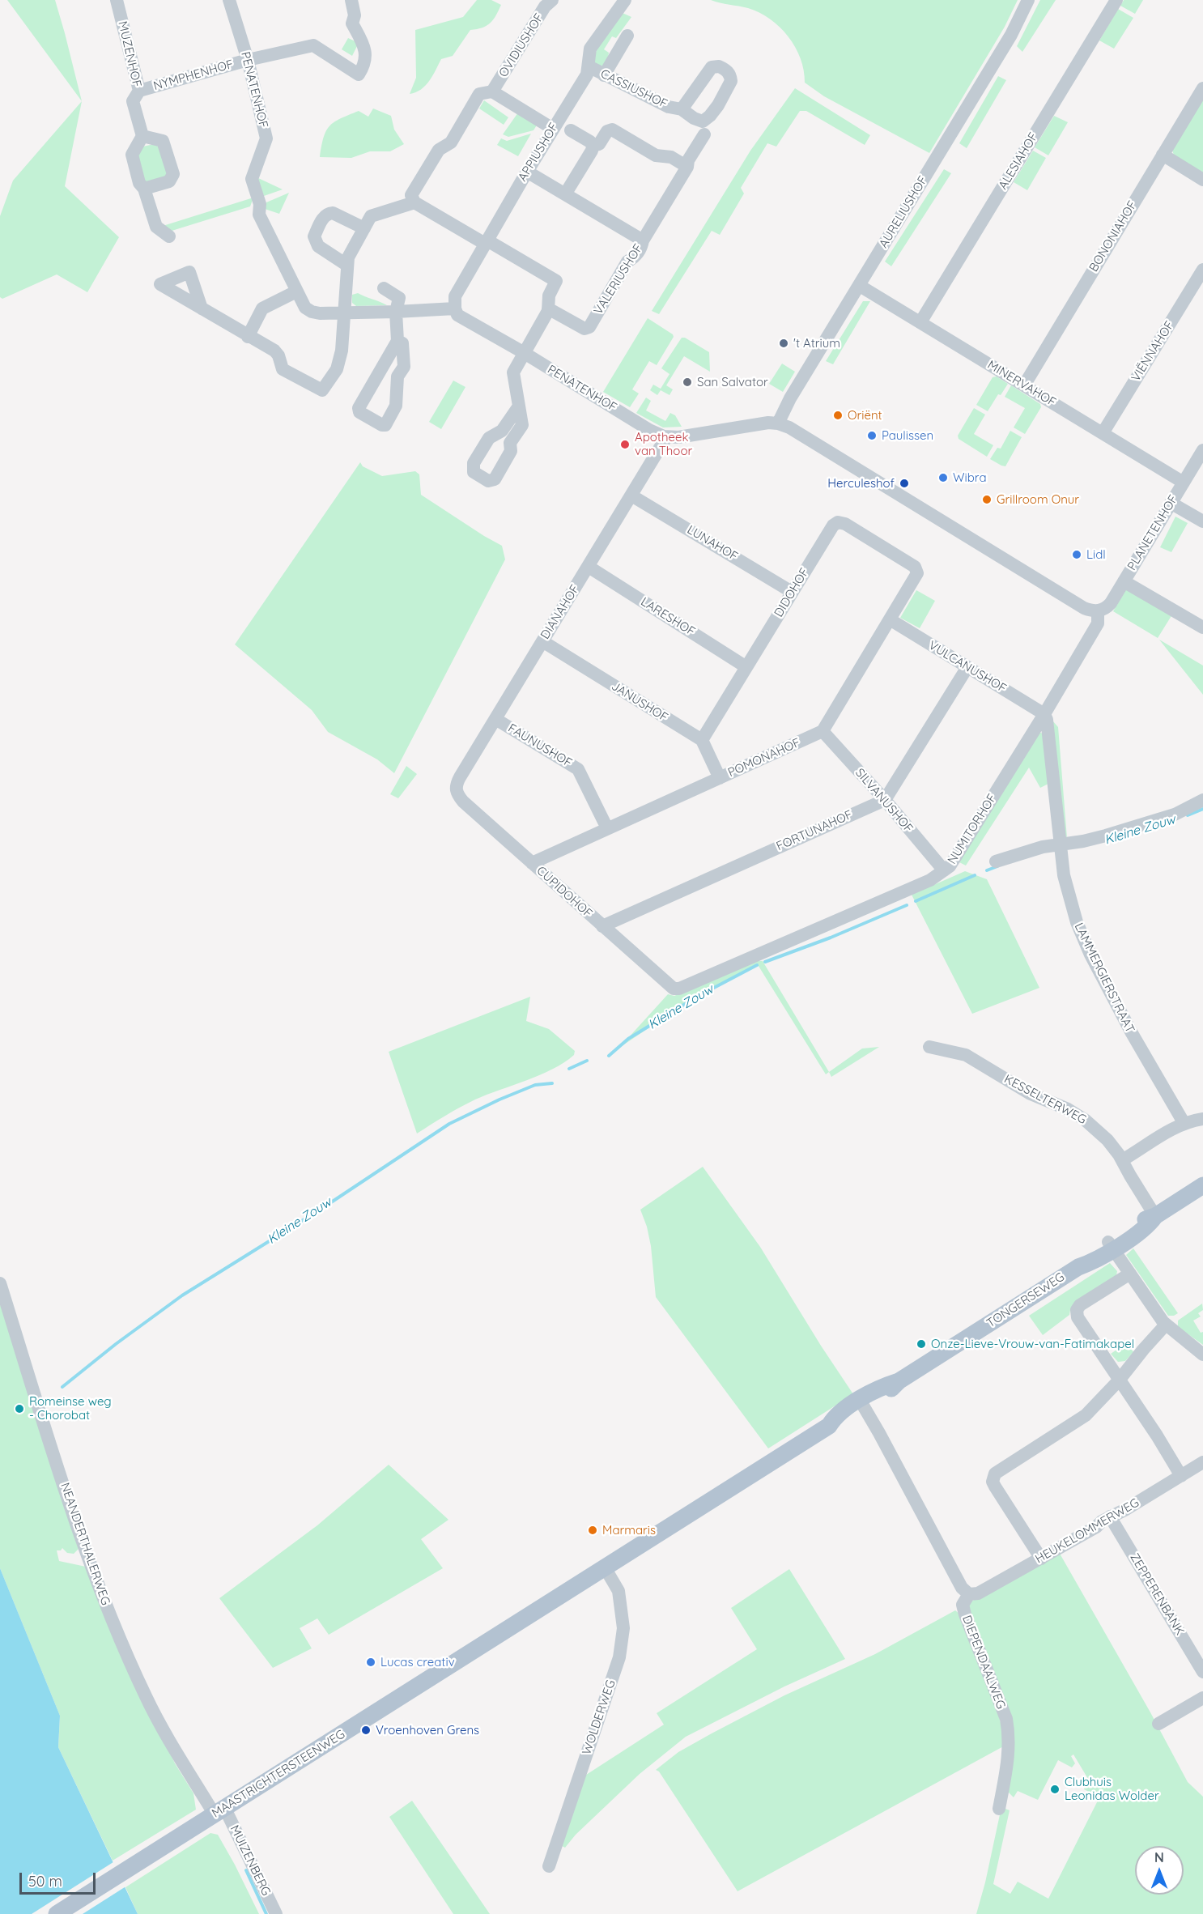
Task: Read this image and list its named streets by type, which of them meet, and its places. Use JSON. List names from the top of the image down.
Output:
{
  "streets": {
    "main road": ["TONGERSEWEG", "MAASTRICHTERSTEENWEG"],
    "street": [
      "OVIDIUSHOF",
      "MUZENHOF",
      "NYMPHENHOF",
      "CASSIUSHOF",
      "PENATENHOF",
      "APPIUSHOF",
      "ALESIAHOF",
      "AURELIUSHOF",
      "BONONIAHOF",
      "VALERIUSHOF",
      "VIËNNAHOF",
      "MINERVAHOF",
      "PLANETENHOF",
      "LUNAHOF",
      "DIDOHOF",
      "DIANAHOF",
      "LARESHOF",
      "VULCANUSHOF",
      "JANUSHOF",
      "FAUNUSHOF",
      "POMONAHOF",
      "SILVANUSHOF",
      "NUMITORHOF",
      "FORTUNAHOF",
      "CUPIDOHOF",
      "LAMMERGIERSTRAAT",
      "KESSELTERWEG",
      "HEUKELOMMERWEG",
      "NEANDERTHALERWEG",
      "ZEPPERENBANK",
      "DIEPENDAALWEG",
      "WOLDERWEG",
      "MUIZENBERG"
    ]
  },
  "crossings": [
    ["MUZENHOF", "NYMPHENHOF"],
    ["NYMPHENHOF", "PENATENHOF"],
    ["CASSIUSHOF", "APPIUSHOF"],
    ["PENATENHOF", "APPIUSHOF"],
    ["PENATENHOF", "AURELIUSHOF"],
    ["PENATENHOF", "DIANAHOF"],
    ["ALESIAHOF", "MINERVAHOF"],
    ["AURELIUSHOF", "MINERVAHOF"],
    ["BONONIAHOF", "MINERVAHOF"],
    ["VIËNNAHOF", "MINERVAHOF"],
    ["MINERVAHOF", "PLANETENHOF"],
    ["PLANETENHOF", "NUMITORHOF"],
    ["LUNAHOF", "DIDOHOF"],
    ["LUNAHOF", "DIANAHOF"],
    ["DIDOHOF", "LARESHOF"],
    ["DIDOHOF", "VULCANUSHOF"],
    ["DIDOHOF", "JANUSHOF"],
    ["DIANAHOF", "LARESHOF"],
    ["DIANAHOF", "JANUSHOF"],
    ["DIANAHOF", "FAUNUSHOF"],
    ["DIANAHOF", "CUPIDOHOF"],
    ["VULCANUSHOF", "NUMITORHOF"],
    ["VULCANUSHOF", "LAMMERGIERSTRAAT"],
    ["FAUNUSHOF", "POMONAHOF"],
    ["POMONAHOF", "SILVANUSHOF"],
    ["POMONAHOF", "CUPIDOHOF"],
    ["SILVANUSHOF", "NUMITORHOF"],
    ["SILVANUSHOF", "FORTUNAHOF"],
    ["NUMITORHOF", "CUPIDOHOF"],
    ["NUMITORHOF", "LAMMERGIERSTRAAT"],
    ["FORTUNAHOF", "CUPIDOHOF"],
    ["KESSELTERWEG", "TONGERSEWEG"],
    ["TONGERSEWEG", "MAASTRICHTERSTEENWEG"],
    ["HEUKELOMMERWEG", "ZEPPERENBANK"],
    ["HEUKELOMMERWEG", "DIEPENDAALWEG"],
    ["NEANDERTHALERWEG", "MAASTRICHTERSTEENWEG"],
    ["NEANDERTHALERWEG", "MUIZENBERG"],
    ["WOLDERWEG", "MAASTRICHTERSTEENWEG"],
    ["MAASTRICHTERSTEENWEG", "MUIZENBERG"]
  ],
  "water": ["Kleine Zouw"],
  "places": [
    "'t Atrium",
    "San Salvator",
    "Oriënt",
    "Paulissen",
    "Apotheek van Thoor",
    "Wibra",
    "Herculeshof",
    "Grillroom Onur",
    "Lidl",
    "Onze-Lieve-Vrouw-van-Fatimakapel",
    "Romeinse weg - Chorobat",
    "Marmaris",
    "Lucas creativ",
    "Vroenhoven Grens",
    "Clubhuis Leonidas Wolder"
  ],
  "scale_bar": "50 m",
  "north": "top"
}
